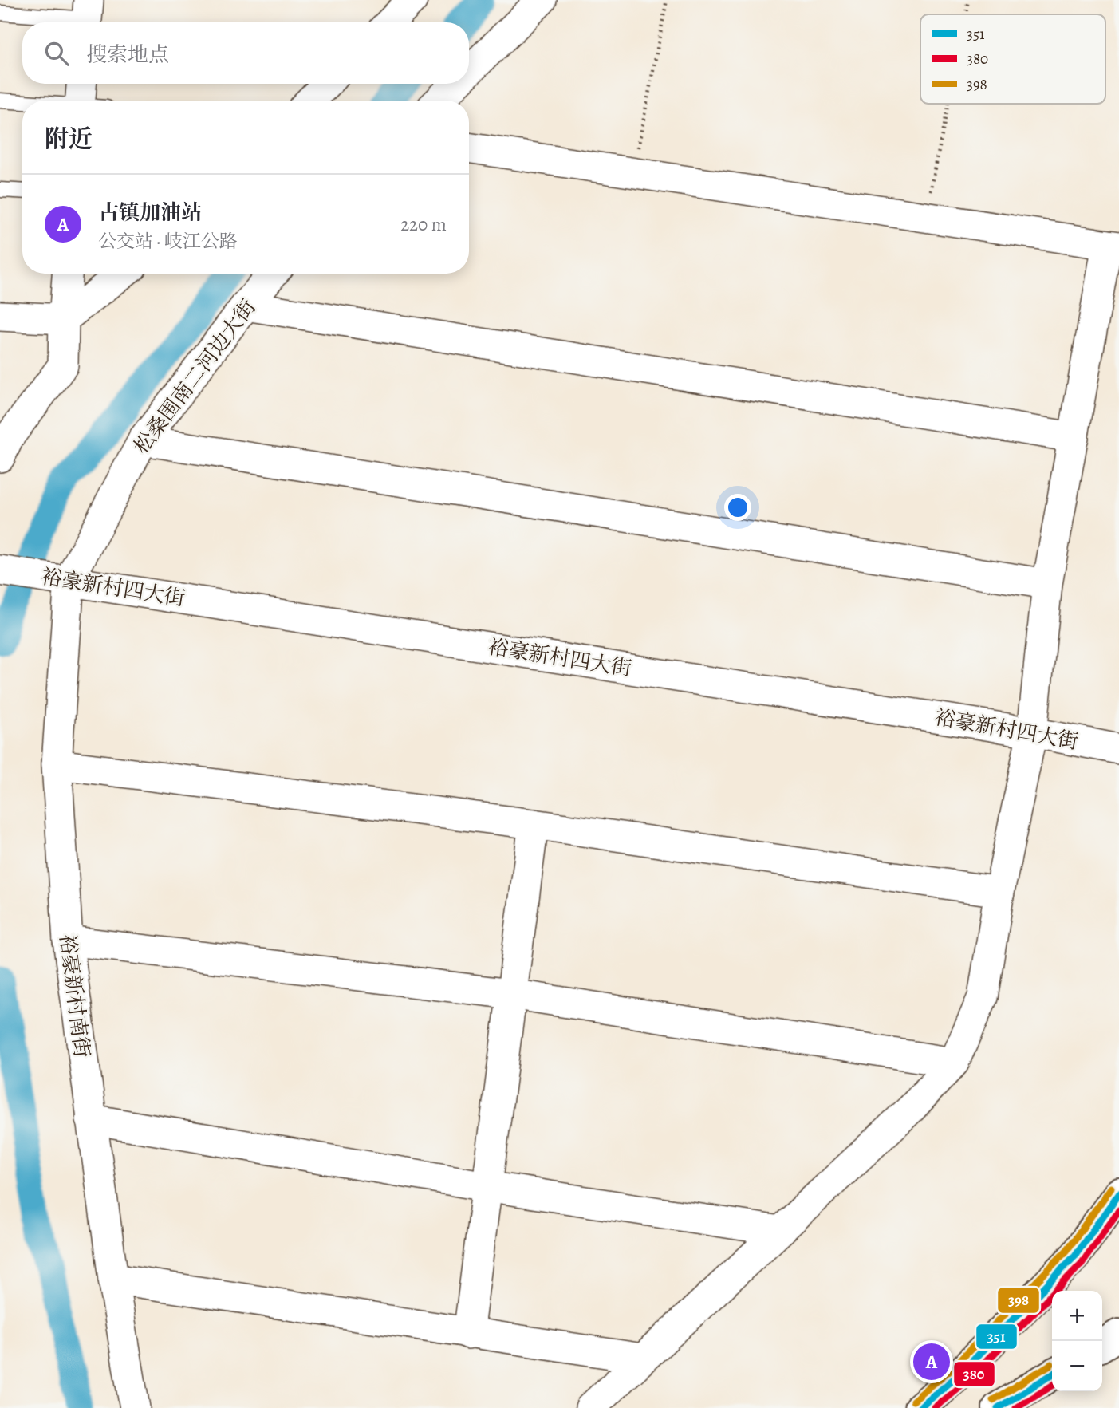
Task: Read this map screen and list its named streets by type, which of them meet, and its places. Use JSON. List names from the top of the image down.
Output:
{
  "streets": {
    "street": ["松桑围南二河边大街", "裕豪新村四大街", "裕豪新村南街"]
  },
  "crossings": [
    ["松桑围南二河边大街", "裕豪新村四大街"],
    ["松桑围南二河边大街", "裕豪新村南街"],
    ["裕豪新村四大街", "裕豪新村南街"]
  ],
  "lines": ["transit line 398", "transit line 351", "transit line 380"],
  "legend": ["351", "380", "398"],
  "page": {
    "search": "搜索地点",
    "heading": "附近",
    "list": [
      {
        "mark": "A",
        "name": "古镇加油站",
        "note": "公交站 · 岐江公路",
        "value": "220 m"
      }
    ],
    "map_buttons": ["+", "−"],
    "pins": "A"
  }
}
